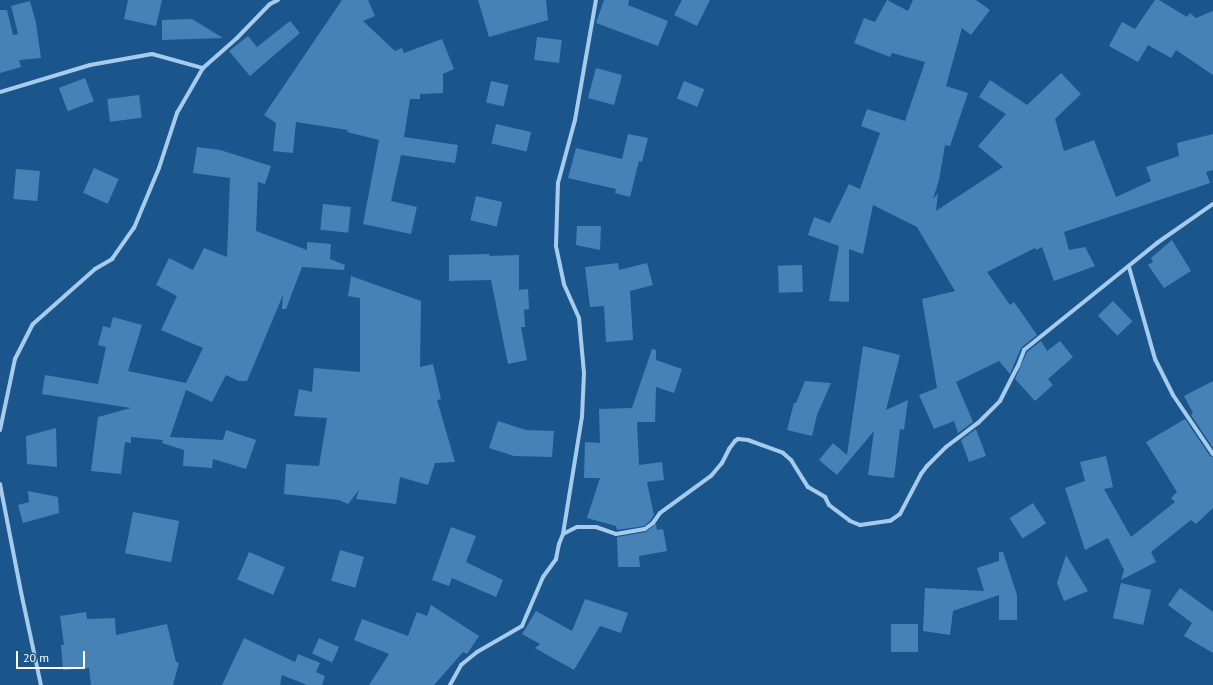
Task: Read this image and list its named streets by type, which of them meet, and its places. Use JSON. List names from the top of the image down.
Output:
{
  "scale_bar": "20 m"
}
